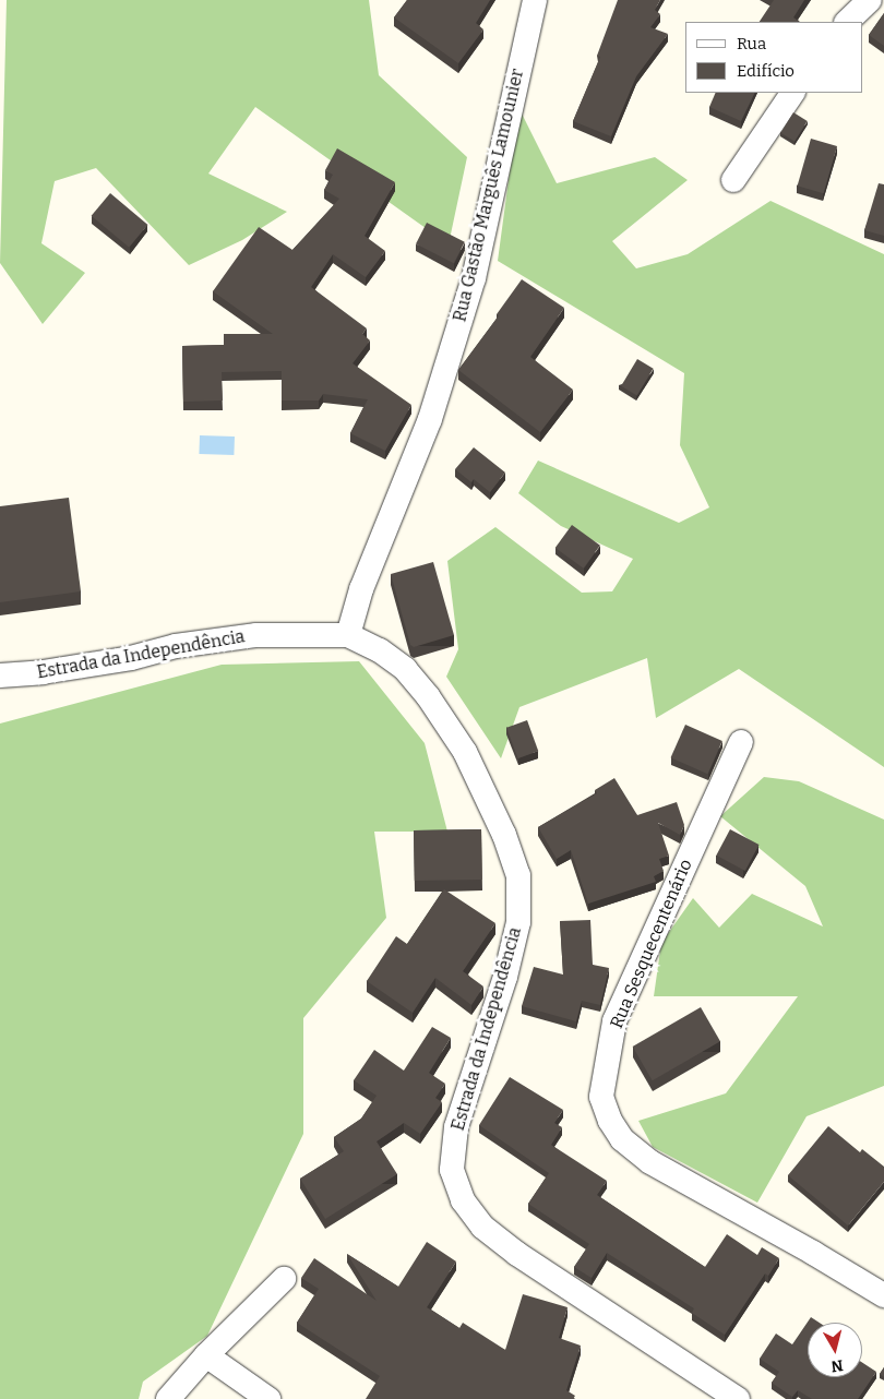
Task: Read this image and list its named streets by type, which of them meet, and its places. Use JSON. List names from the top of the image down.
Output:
{
  "streets": {
    "street": ["Rua Gastão Marguês Lamounier", "Estrada da Independência", "Rua Sesquecentenário"]
  },
  "crossings": [
    ["Rua Gastão Marguês Lamounier", "Estrada da Independência"]
  ],
  "legend": ["Rua", "Edifício"],
  "north": "bottom"
}
